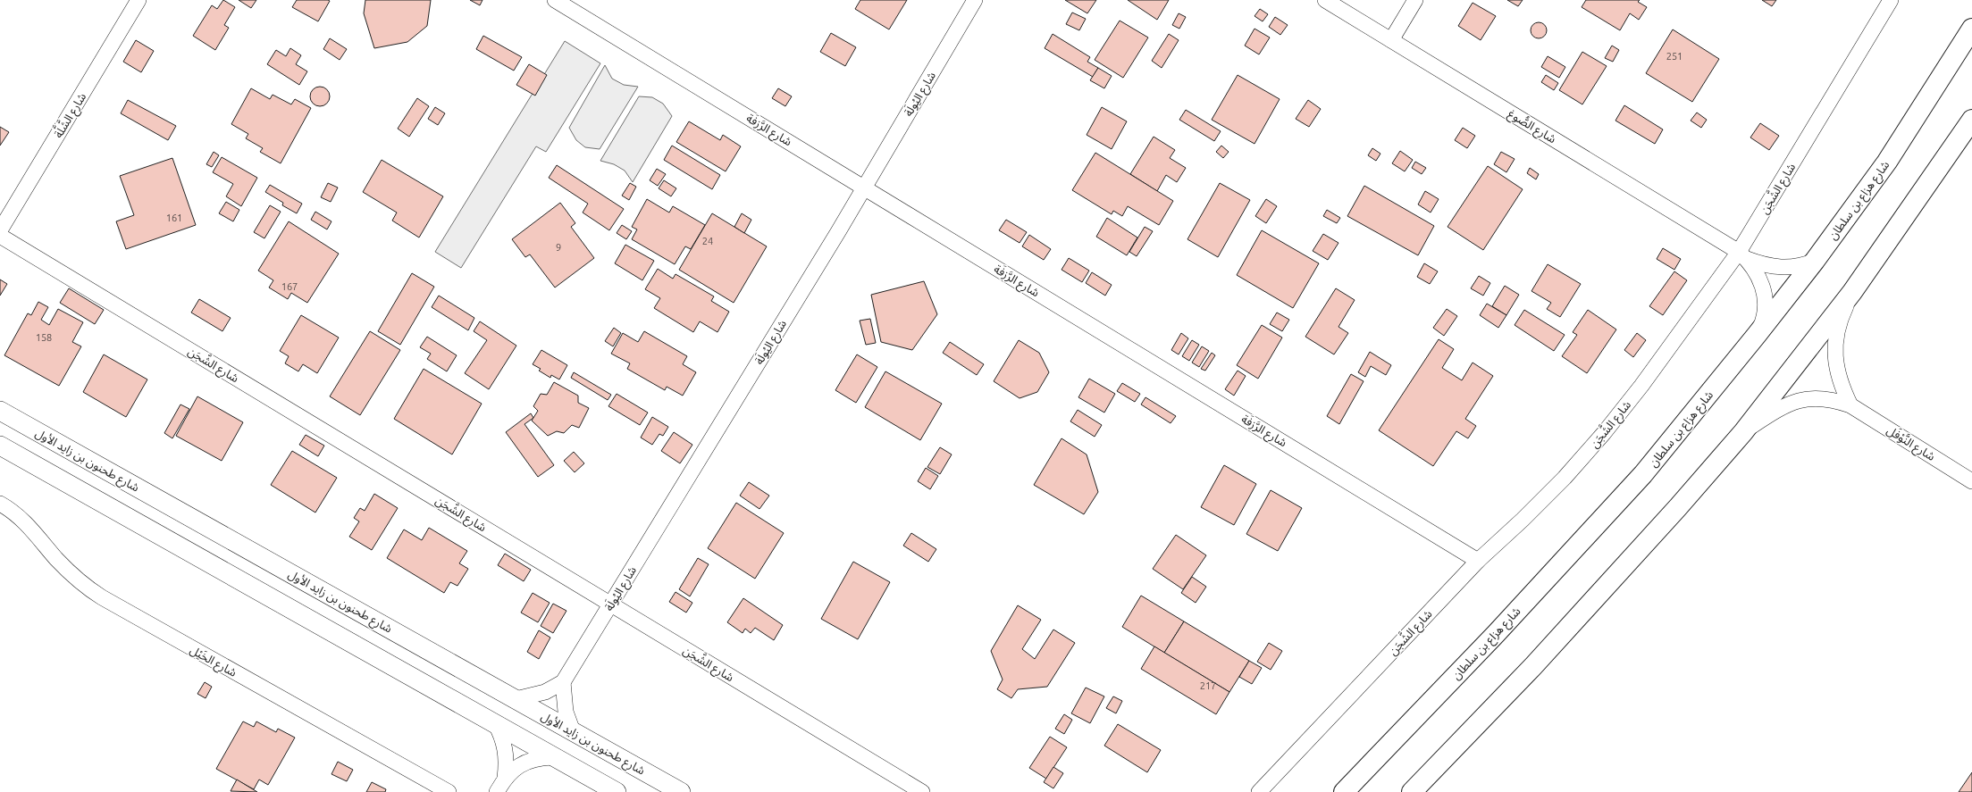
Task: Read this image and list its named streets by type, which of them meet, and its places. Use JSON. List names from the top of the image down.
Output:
{
  "streets": {
    "main road": ["شارع هزاع بن سلطان"],
    "street": [
      "شارع اليُولَة",
      "شارع الشَّلَّة",
      "شارع الصُّوغ",
      "شارع الرَّزفَة",
      "شارع الشَّجَن",
      "شارع النَّوْفَل",
      "شارع طحنون بن زايد الأول",
      "شارع الخَيْل"
    ]
  },
  "crossings": [
    ["شارع اليُولَة", "شارع الرَّزفَة"],
    ["شارع اليُولَة", "شارع الشَّجَن"],
    ["شارع الصُّوغ", "شارع الشَّجَن"],
    ["شارع الصُّوغ", "شارع هزاع بن سلطان"],
    ["شارع الرَّزفَة", "شارع الشَّجَن"]
  ],
  "house_numbers": [
    "251",
    "161",
    "24",
    "9",
    "167",
    "158",
    "217"
  ]
}
